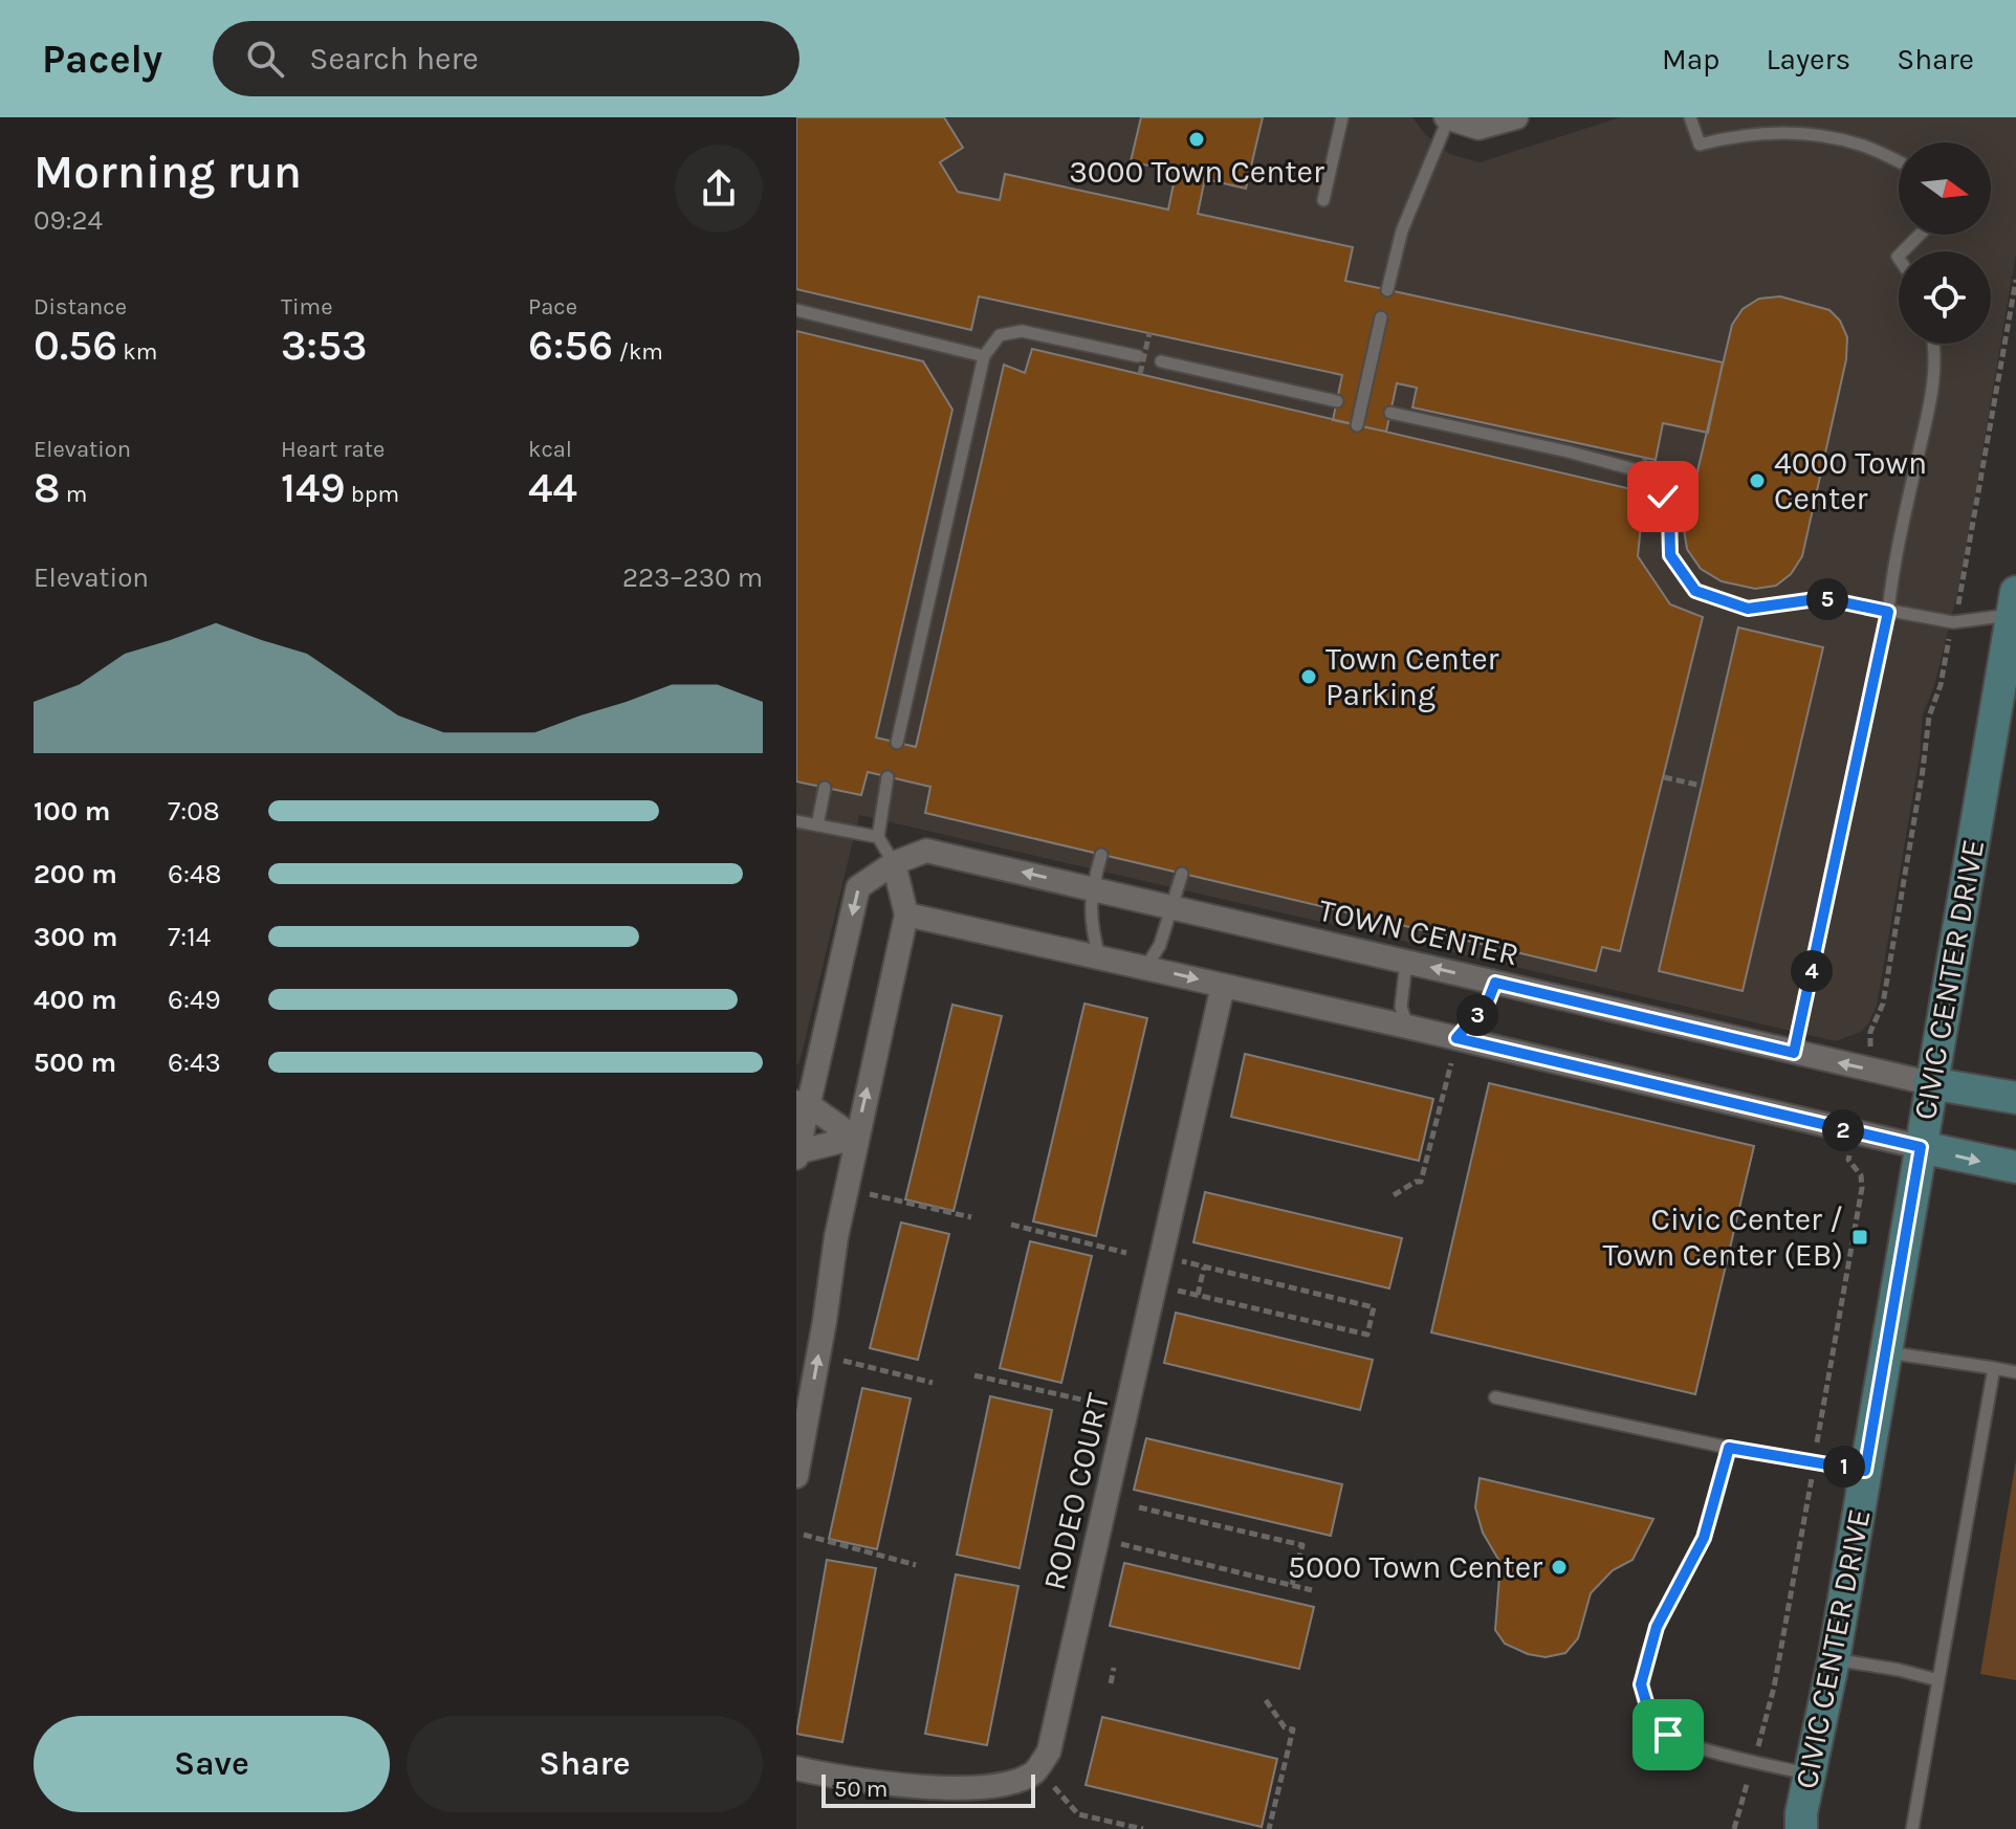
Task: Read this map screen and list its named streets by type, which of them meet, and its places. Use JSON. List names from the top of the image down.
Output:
{
  "streets": {
    "street": ["TOWN CENTER", "CIVIC CENTER DRIVE", "RODEO COURT"]
  },
  "crossings": [
    ["TOWN CENTER", "CIVIC CENTER DRIVE"]
  ],
  "places": {
    "other": [
      "3000 Town Center",
      "4000 Town Center",
      "Town Center Parking",
      "5000 Town Center"
    ],
    "transit": ["Civic Center / Town Center (EB)"]
  },
  "scale_bar": "50 m",
  "north": "right",
  "page": {
    "header": "Pacely",
    "search": "Search here",
    "nav": ["Map", "Layers", "Share"],
    "heading": ["Morning run", "09:24"],
    "stats": [
      ["Distance", "0.56 km"],
      ["Time", "3:53"],
      ["Pace", "6:56 /km"],
      ["Elevation", "8 m"],
      ["Heart rate", "149 bpm"],
      ["kcal", "44"]
    ],
    "chart": ["Elevation", "223–230 m"],
    "pins": [
      "5",
      "4",
      "3",
      "2",
      "1"
    ],
    "list": [
      {
        "name": "100 m",
        "note": "7:08"
      },
      {
        "name": "200 m",
        "note": "6:48"
      },
      {
        "name": "300 m",
        "note": "7:14"
      },
      {
        "name": "400 m",
        "note": "6:49"
      },
      {
        "name": "500 m",
        "note": "6:43"
      }
    ],
    "buttons": ["Save", "Share"],
    "scale": "50 m"
  }
}
